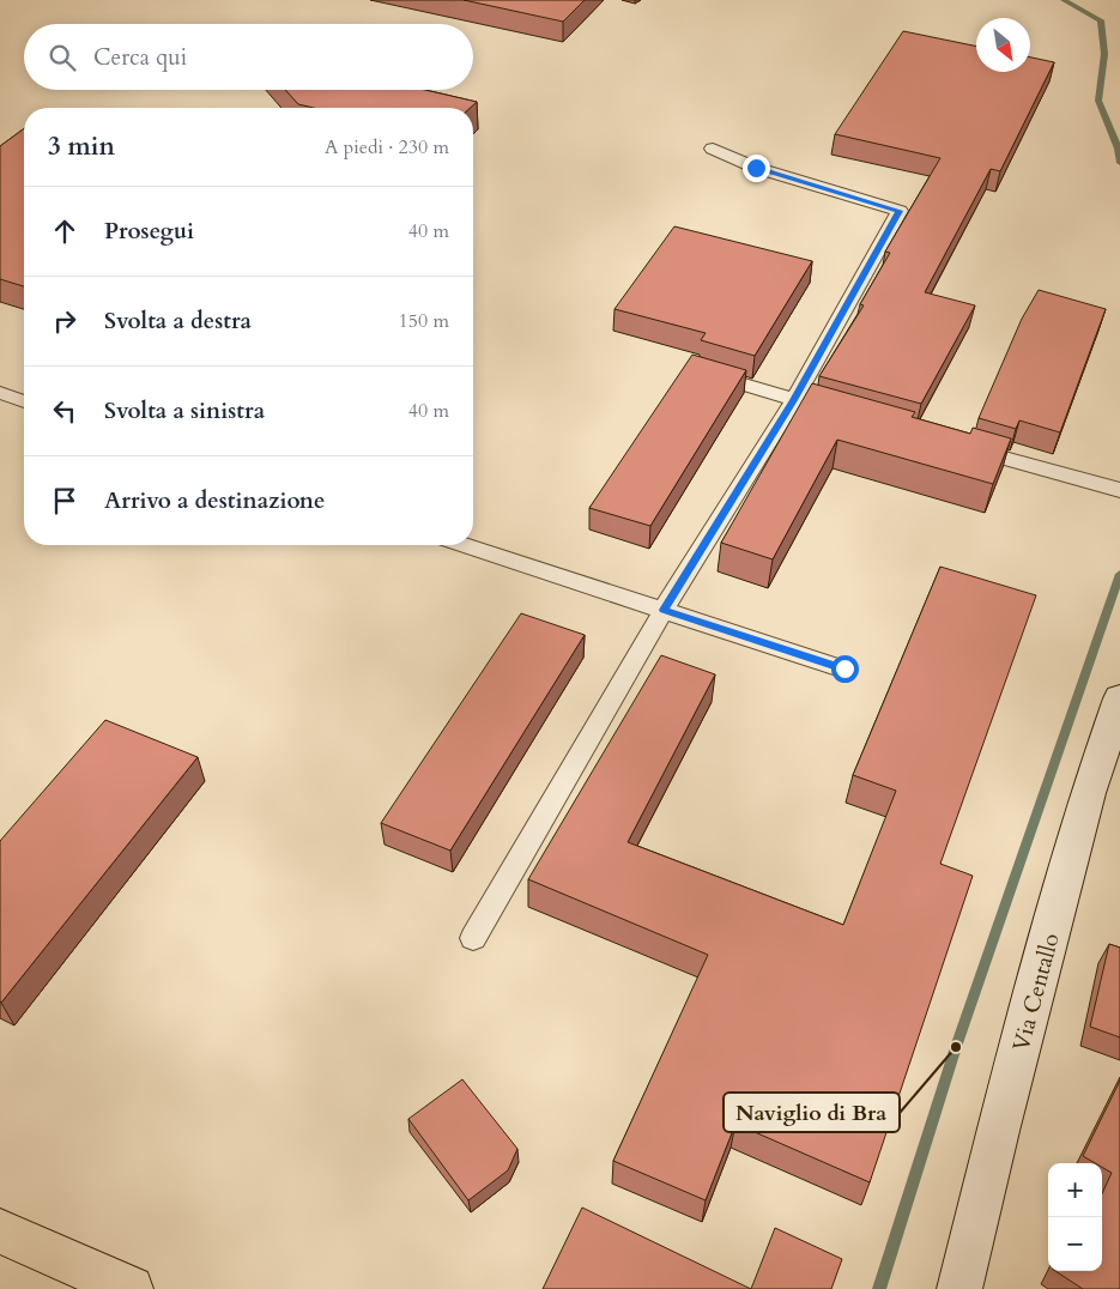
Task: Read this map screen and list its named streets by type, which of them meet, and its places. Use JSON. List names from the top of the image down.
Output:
{
  "streets": {
    "main road": ["Via Centallo"]
  },
  "places": ["Naviglio di Bra"],
  "north": "bottom right",
  "page": {
    "search": "Cerca qui",
    "heading": ["3 min", "A piedi · 230 m"],
    "list": [
      ["Prosegui", "40 m"],
      ["Svolta a destra", "150 m"],
      ["Svolta a sinistra", "40 m"],
      "Arrivo a destinazione"
    ],
    "map_buttons": ["+", "−"]
  }
}
